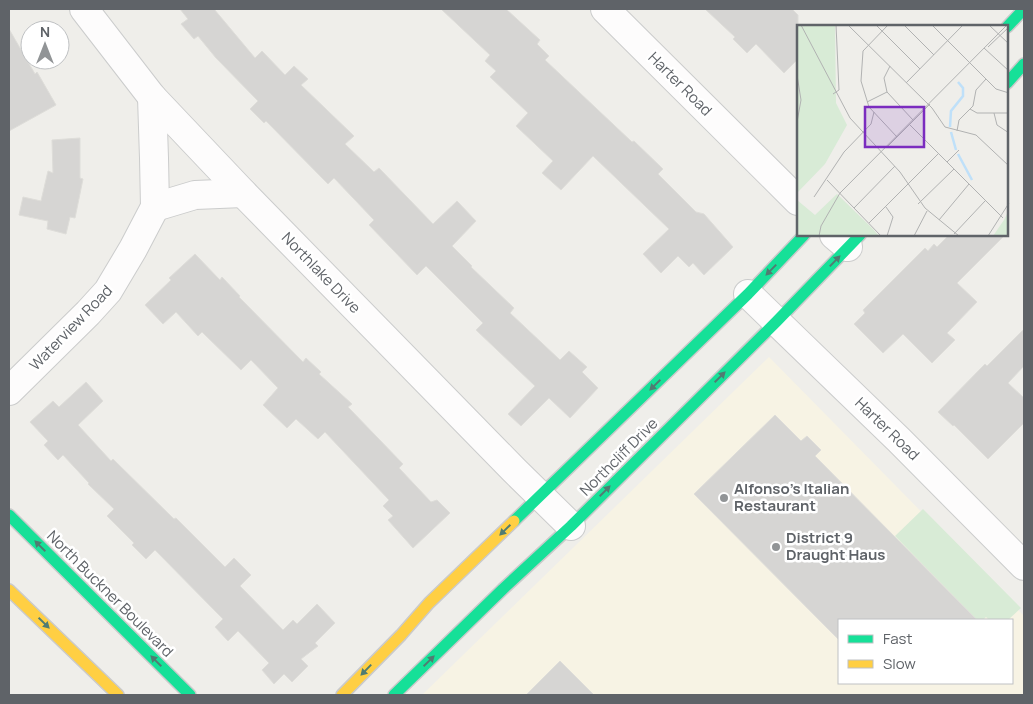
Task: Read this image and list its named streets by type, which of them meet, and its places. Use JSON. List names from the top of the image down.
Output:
{
  "streets": {
    "street": [
      "Harter Road",
      "Northlake Drive",
      "Waterview Road",
      "Northcliff Drive",
      "North Buckner Boulevard"
    ]
  },
  "crossings": [
    ["Harter Road", "Northcliff Drive"],
    ["Northlake Drive", "Waterview Road"],
    ["Northlake Drive", "Northcliff Drive"]
  ],
  "places": ["Alfonso's Italian Restaurant", "District 9 Draught Haus"],
  "legend": ["Fast", "Slow"],
  "north": "top"
}
